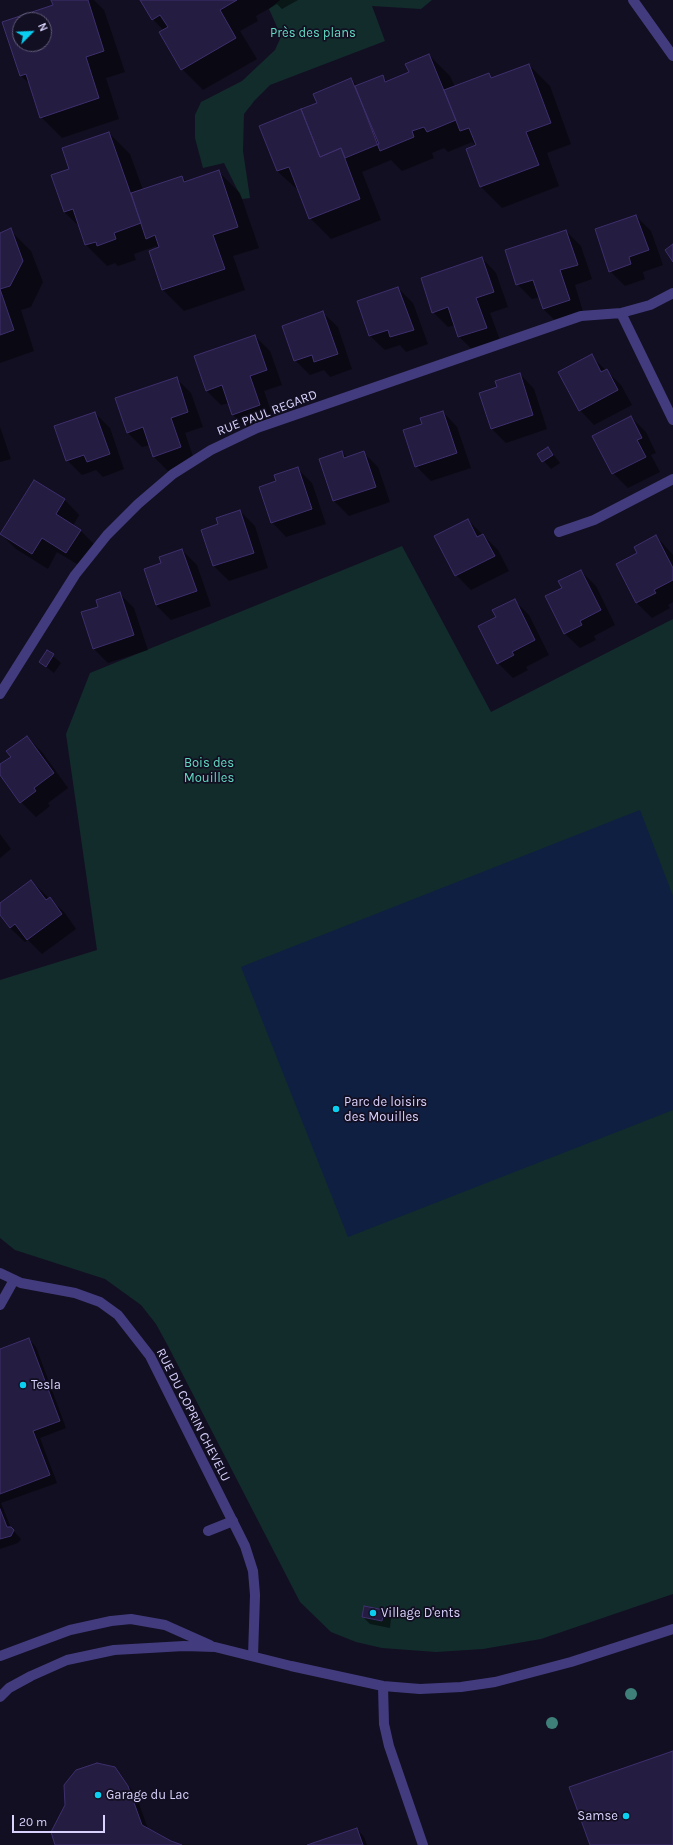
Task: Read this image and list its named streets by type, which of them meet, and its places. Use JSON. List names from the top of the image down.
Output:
{
  "streets": {
    "street": ["RUE PAUL REGARD", "RUE DU COPRIN CHEVELU"]
  },
  "parks": ["Près des plans", "Bois des Mouilles"],
  "places": [
    "Parc de loisirs des Mouilles",
    "Tesla",
    "Village D'ents",
    "Garage du Lac",
    "Samse"
  ],
  "scale_bar": "20 m",
  "north": "top right"
}
